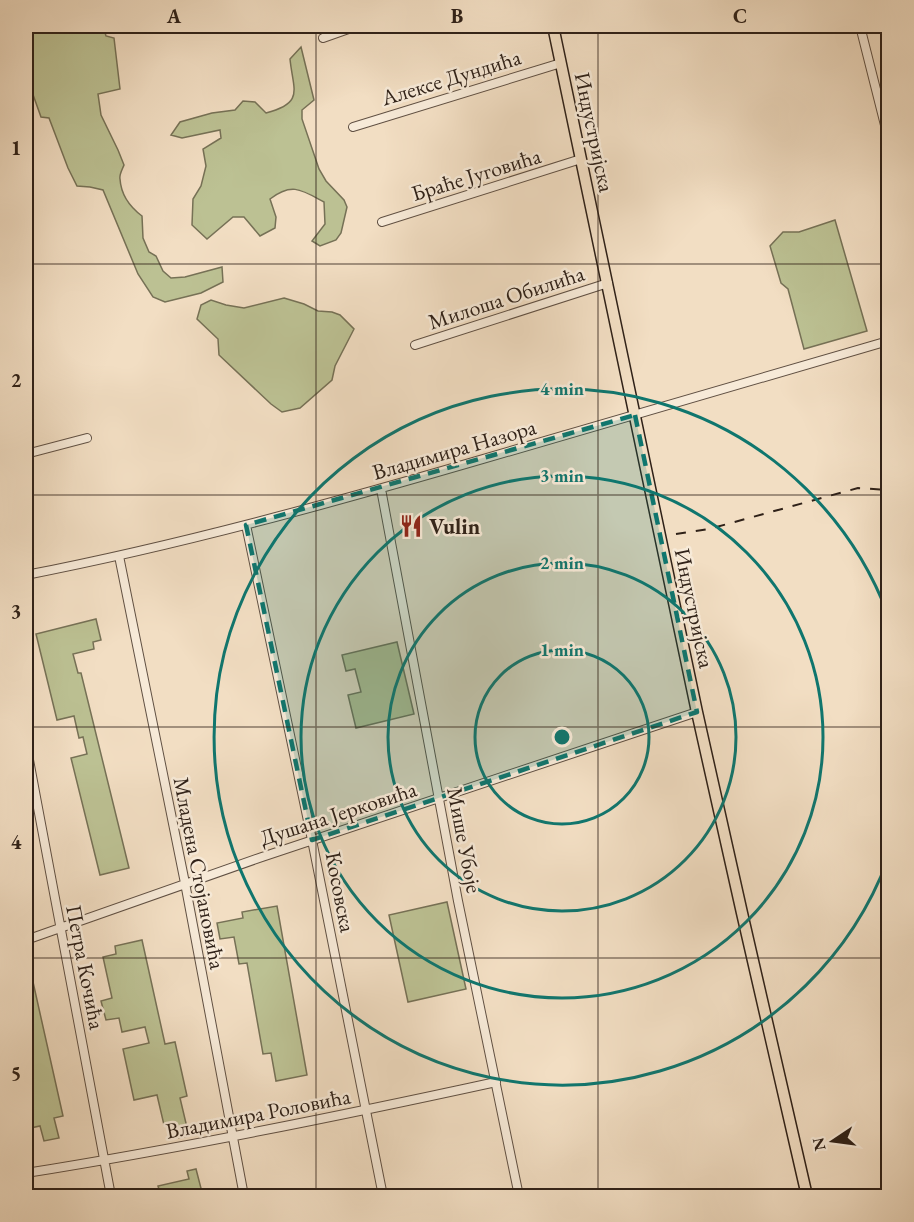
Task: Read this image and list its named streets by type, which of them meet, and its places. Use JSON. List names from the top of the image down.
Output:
{
  "streets": {
    "main road": ["Индустријска"],
    "street": [
      "Алексе Дундића",
      "Браће Југовића",
      "Милоша Обилића",
      "Владимира Назора",
      "Душана Јерковића",
      "Мише Убоје",
      "Младена Стојановића",
      "Косовска",
      "Петра Кочића",
      "Владимира Роловића"
    ]
  },
  "crossings": [
    ["Алексе Дундића", "Индустријска"],
    ["Индустријска", "Браће Југовића"],
    ["Индустријска", "Милоша Обилића"],
    ["Индустријска", "Владимира Назора"],
    ["Индустријска", "Душана Јерковића"],
    ["Владимира Назора", "Мише Убоје"],
    ["Владимира Назора", "Младена Стојановића"],
    ["Владимира Назора", "Косовска"],
    ["Душана Јерковића", "Мише Убоје"],
    ["Душана Јерковића", "Младена Стојановића"],
    ["Душана Јерковића", "Косовска"],
    ["Душана Јерковића", "Петра Кочића"],
    ["Мише Убоје", "Владимира Роловића"],
    ["Младена Стојановића", "Владимира Роловића"],
    ["Косовска", "Владимира Роловића"],
    ["Петра Кочића", "Владимира Роловића"]
  ],
  "places": {
    "restaurant": ["Vulin"]
  },
  "north": "left",
  "grid": {
    "columns": ["A", "B", "C"],
    "rows": [
      "1",
      "2",
      "3",
      "4",
      "5"
    ]
  },
  "rings": [
    "4 min",
    "3 min",
    "2 min",
    "1 min"
  ]
}
